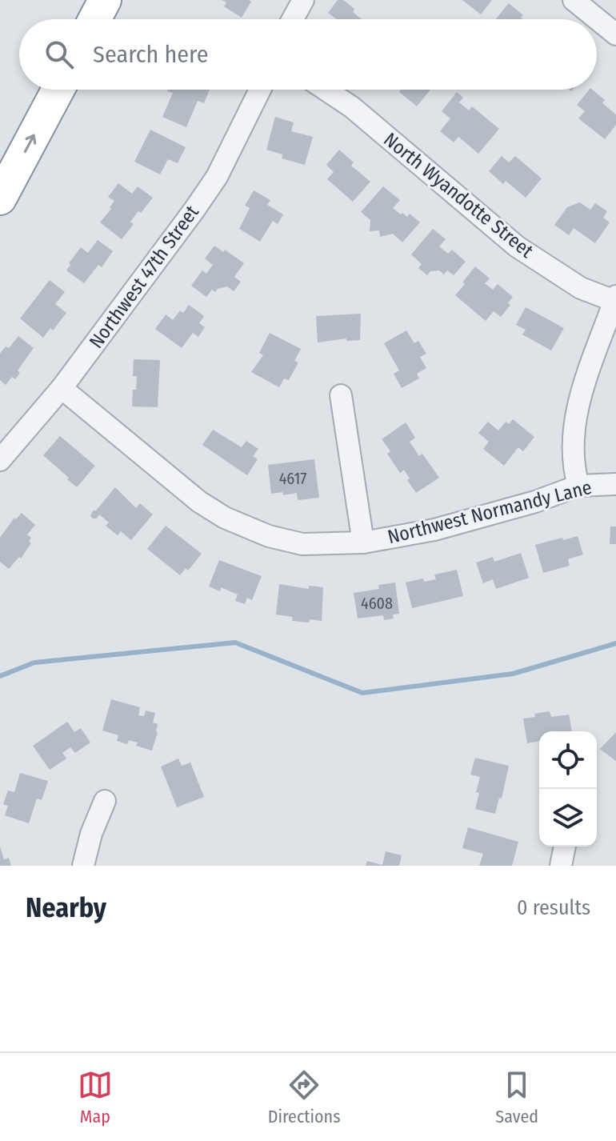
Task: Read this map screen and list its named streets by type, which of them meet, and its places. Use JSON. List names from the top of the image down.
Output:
{
  "streets": {
    "street": ["North Wyandotte Street", "Northwest 47th Street", "Northwest Normandy Lane"]
  },
  "crossings": [
    ["Northwest 47th Street", "Northwest Normandy Lane"]
  ],
  "house_numbers": ["4617", "4608"],
  "page": {
    "search": "Search here",
    "heading": ["Nearby", "0 results"],
    "nav": ["Map", "Directions", "Saved"]
  }
}
